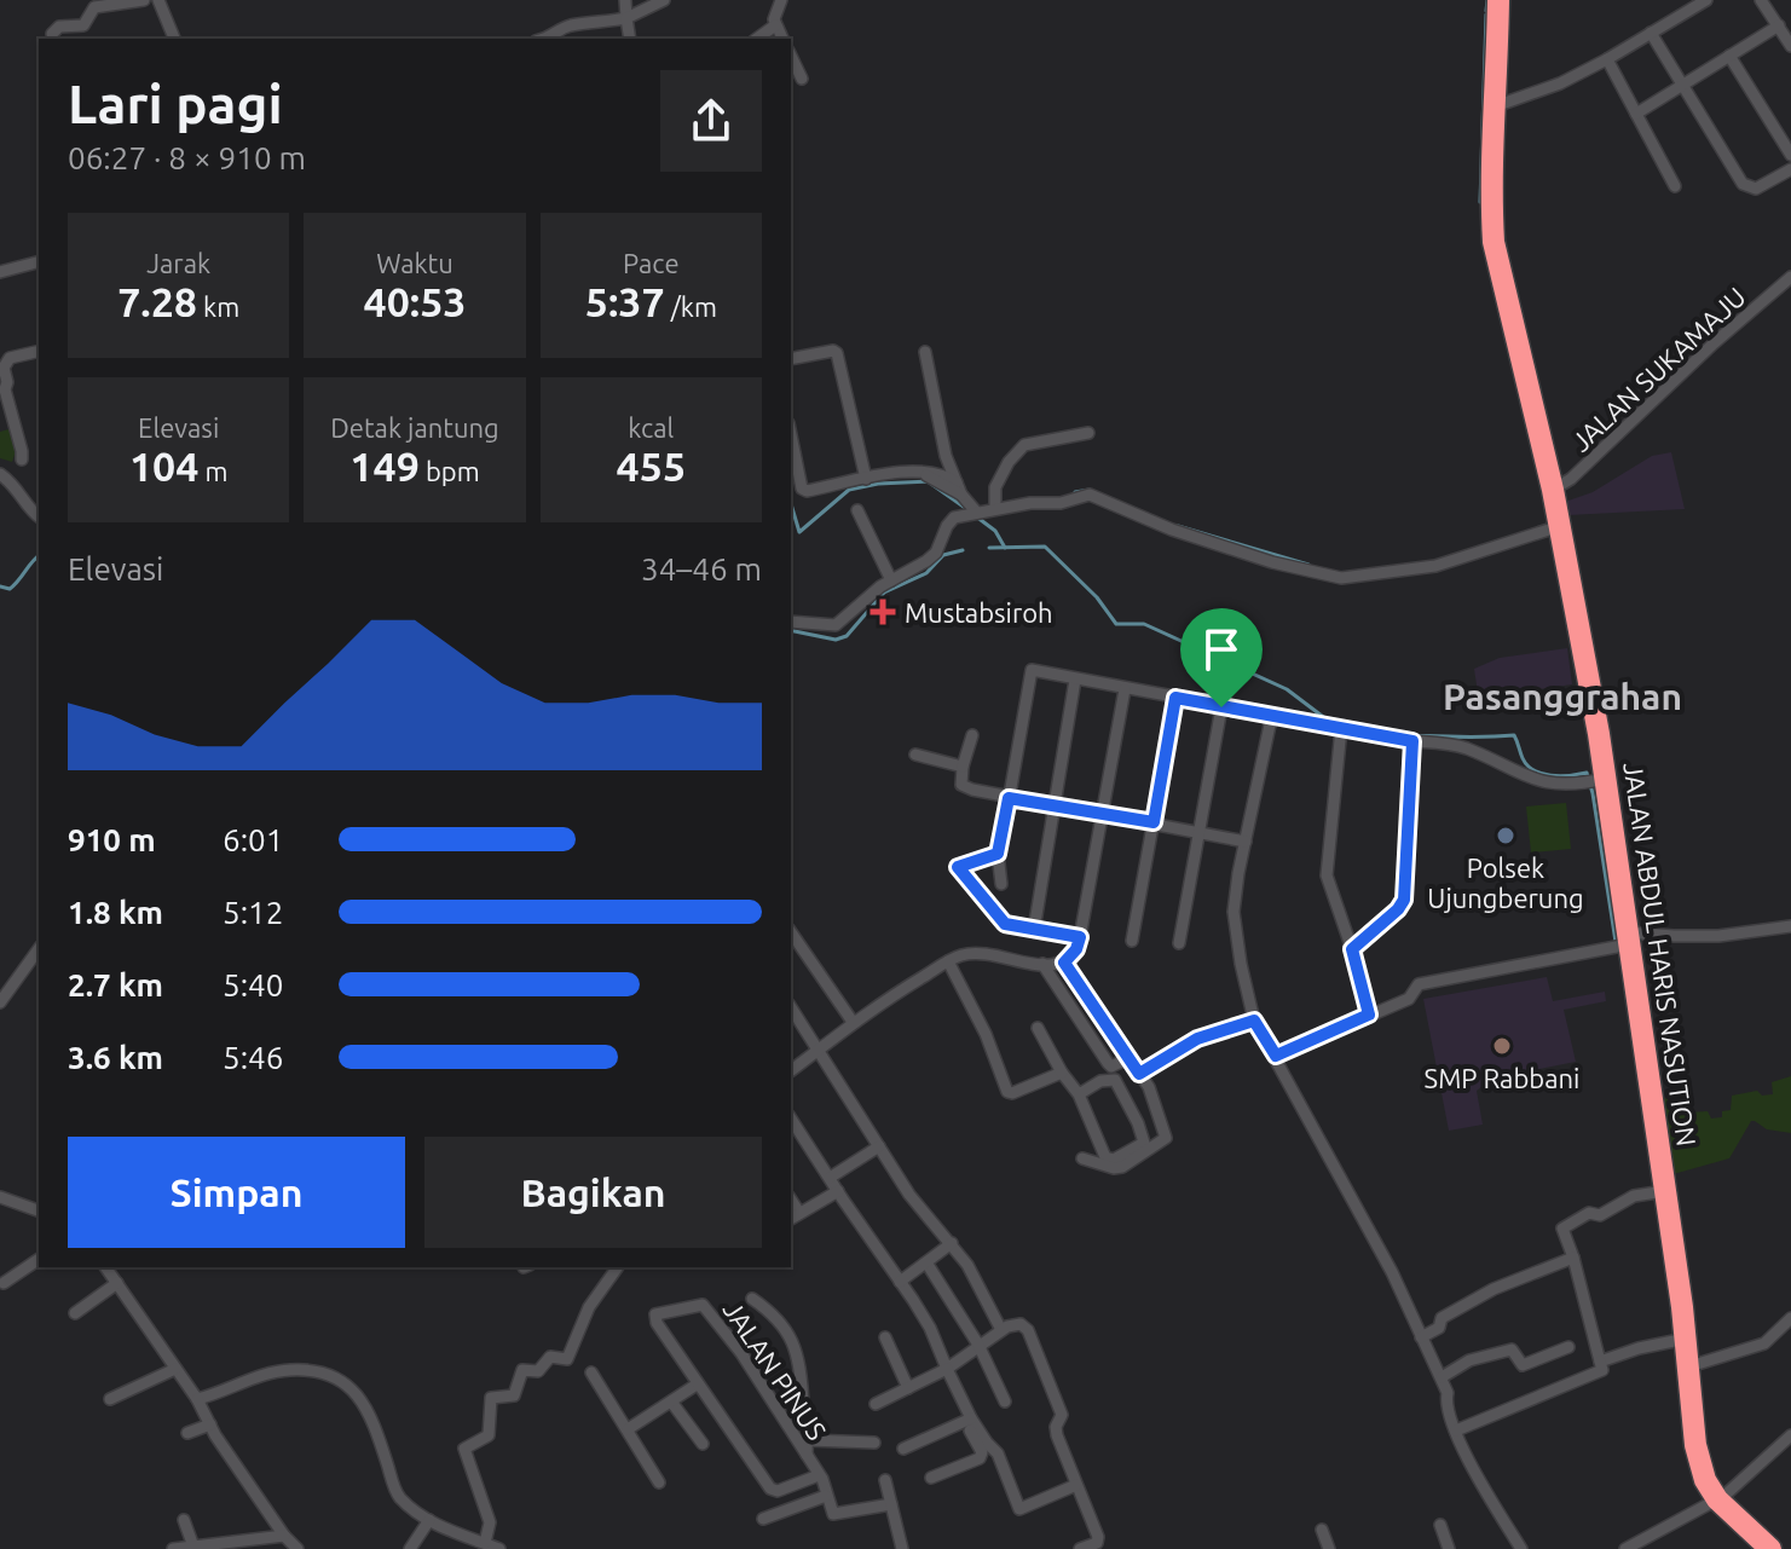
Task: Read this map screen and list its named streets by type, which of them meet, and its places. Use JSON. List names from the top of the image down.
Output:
{
  "streets": {
    "highway": ["JALAN ABDUL HARIS NASUTION"],
    "street": ["JALAN SUKAMAJU", "JALAN PINUS"]
  },
  "crossings": [
    ["JALAN SUKAMAJU", "JALAN ABDUL HARIS NASUTION"]
  ],
  "districts": ["Pasanggrahan"],
  "places": {
    "health": ["Mustabsiroh"],
    "other": ["Polsek Ujungberung", "SMP Rabbani"]
  },
  "page": {
    "heading": ["Lari pagi", "06:27 · 8 × 910 m"],
    "stats": [
      ["Jarak", "7.28 km"],
      ["Waktu", "40:53"],
      ["Pace", "5:37 /km"],
      ["Elevasi", "104 m"],
      ["Detak jantung", "149 bpm"],
      ["kcal", "455"]
    ],
    "chart": ["Elevasi", "34–46 m"],
    "list": [
      {
        "name": "910 m",
        "note": "6:01"
      },
      {
        "name": "1.8 km",
        "note": "5:12"
      },
      {
        "name": "2.7 km",
        "note": "5:40"
      },
      {
        "name": "3.6 km",
        "note": "5:46"
      }
    ],
    "buttons": ["Simpan", "Bagikan"]
  }
}
